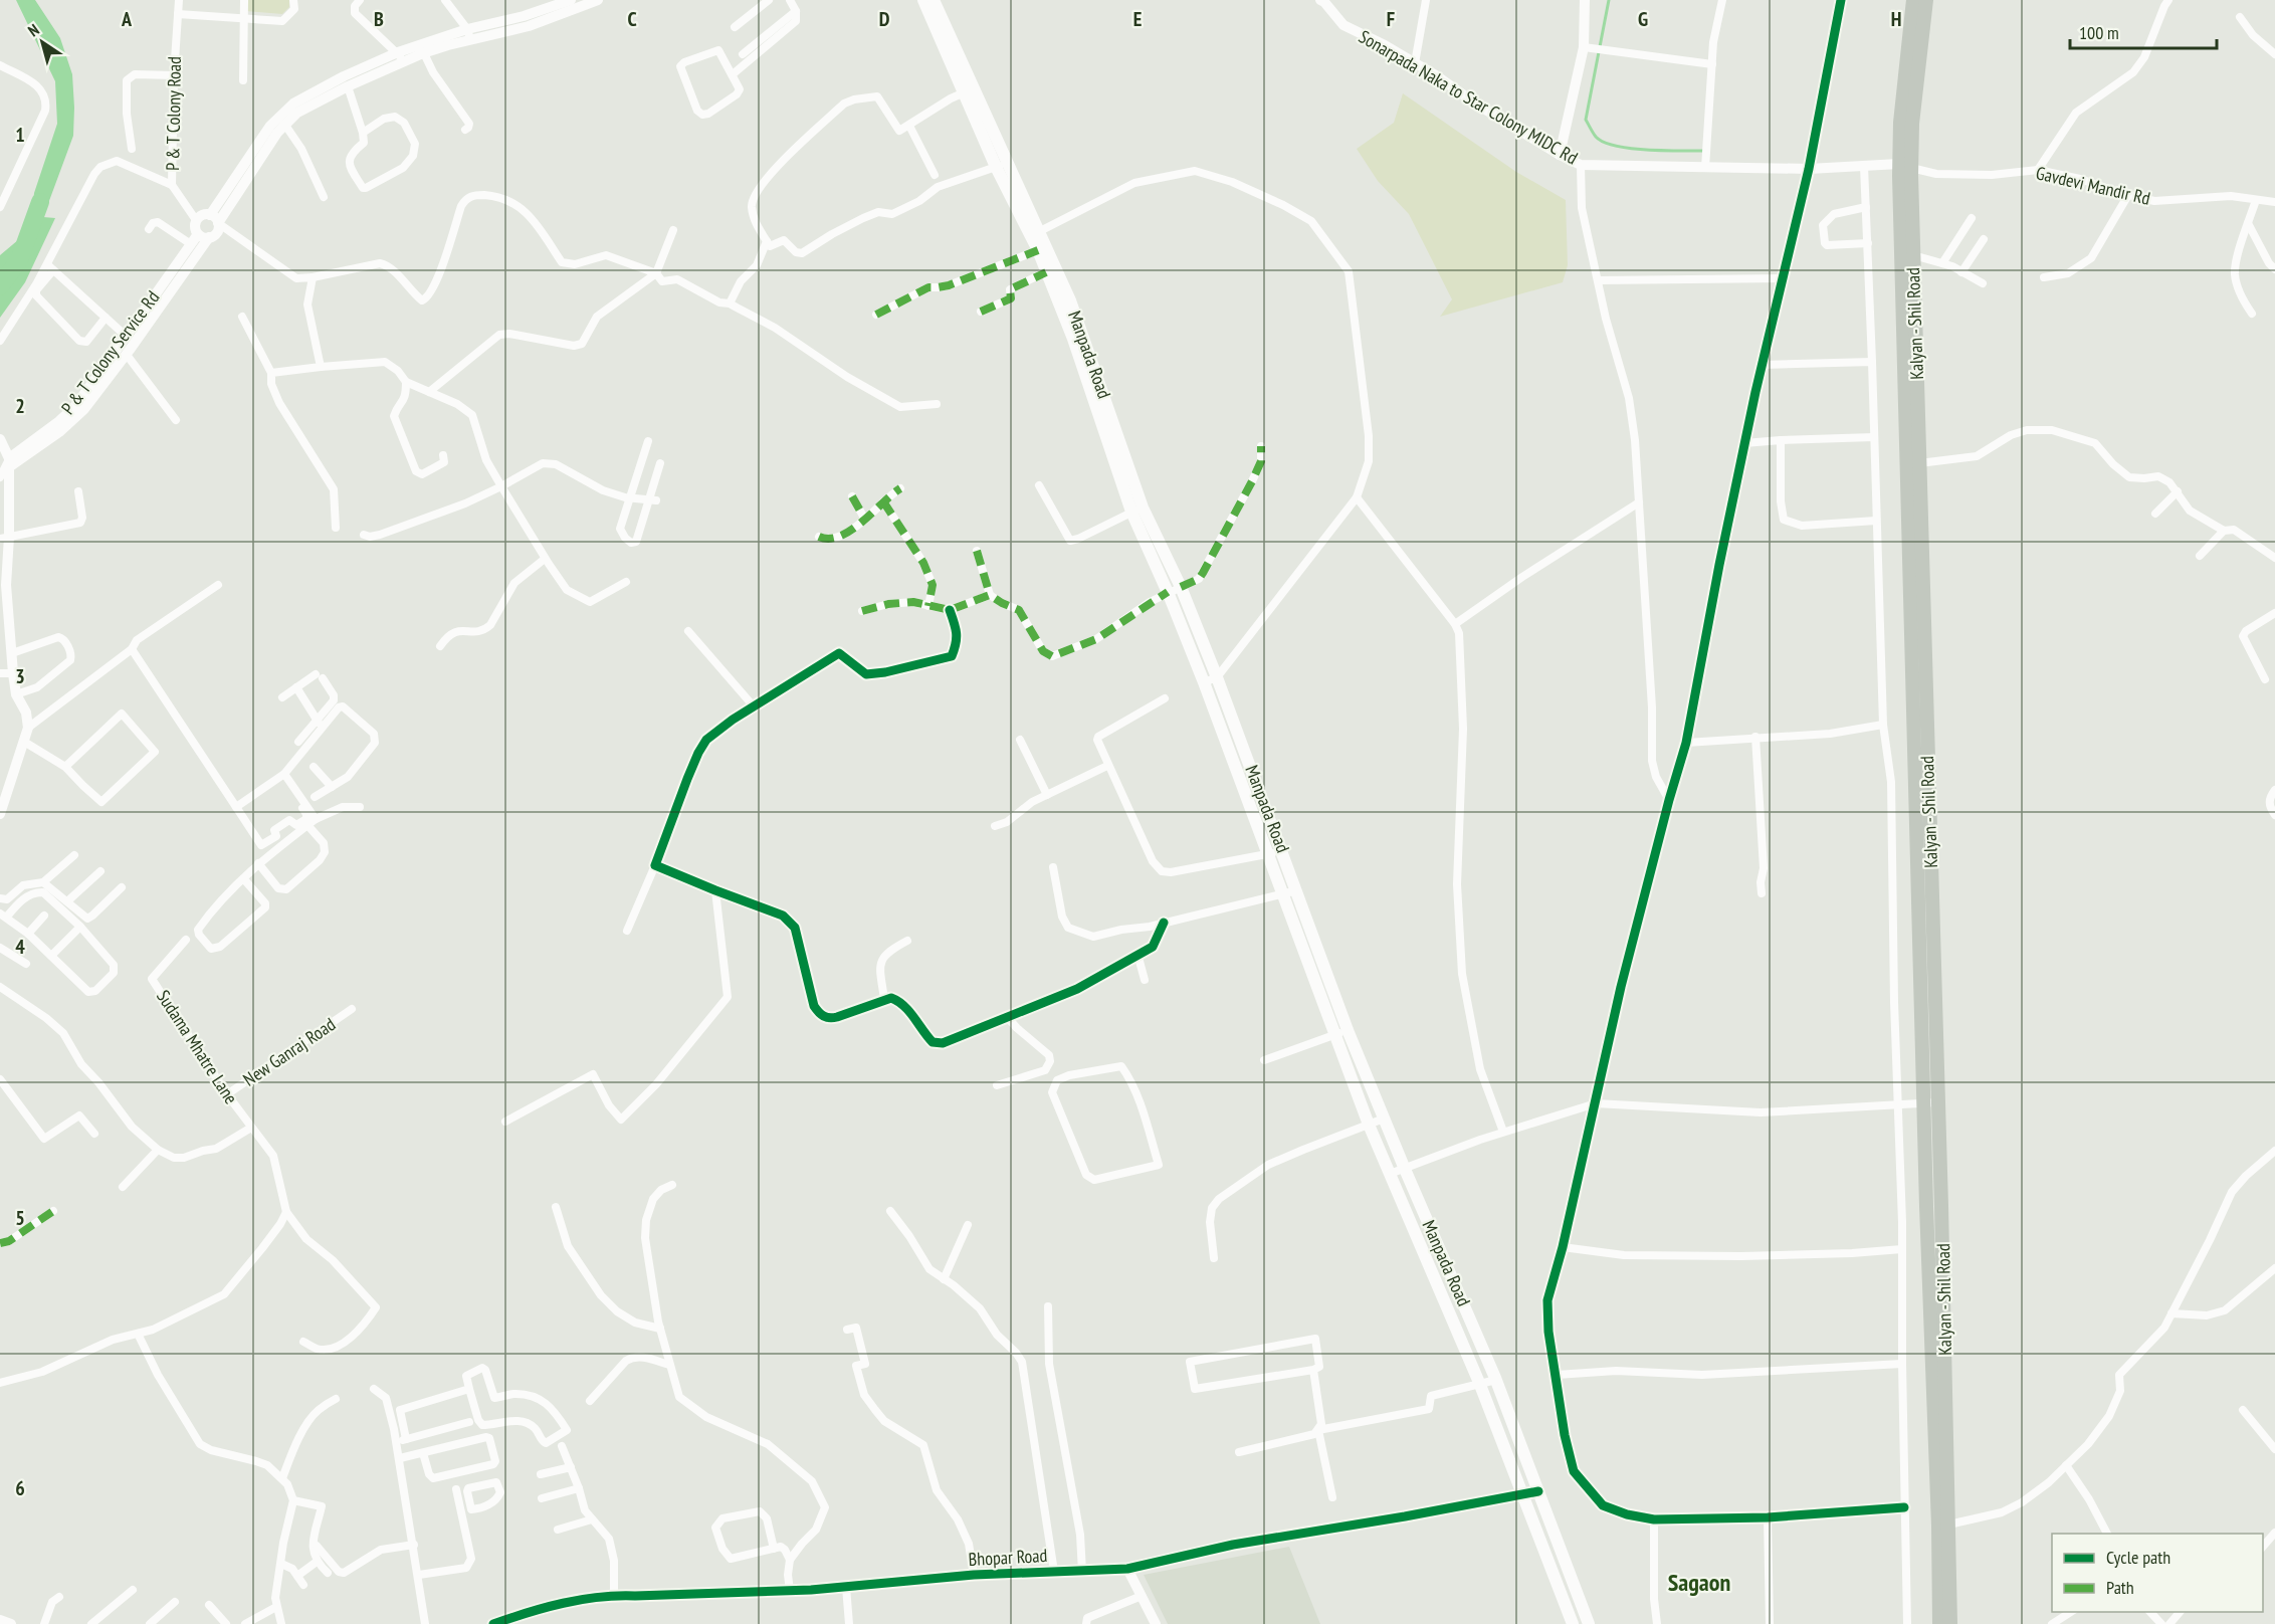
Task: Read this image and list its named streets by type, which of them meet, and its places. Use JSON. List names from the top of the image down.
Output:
{
  "streets": {
    "main road": ["Kalyan - Shil Road", "Manpada Road"],
    "street": [
      "Sonarpada Naka to Star Colony MIDC Rd",
      "P & T Colony Road",
      "Gavdevi Mandir Rd",
      "P & T Colony Service Rd",
      "Sudama Mhatre Lane",
      "New Ganraj Road",
      "Bhopar Road"
    ]
  },
  "crossings": [
    ["Sonarpada Naka to Star Colony MIDC Rd", "Gavdevi Mandir Rd"],
    ["Sonarpada Naka to Star Colony MIDC Rd", "Kalyan - Shil Road"],
    ["P & T Colony Road", "P & T Colony Service Rd"],
    ["Gavdevi Mandir Rd", "Kalyan - Shil Road"],
    ["Manpada Road", "Bhopar Road"],
    ["Sudama Mhatre Lane", "New Ganraj Road"]
  ],
  "districts": ["Sagaon"],
  "legend": ["Cycle path", "Path"],
  "scale_bar": "100 m",
  "north": "top left",
  "grid": {
    "columns": [
      "A",
      "B",
      "C",
      "D",
      "E",
      "F",
      "G",
      "H"
    ],
    "rows": [
      "1",
      "2",
      "3",
      "4",
      "5",
      "6"
    ]
  }
}
